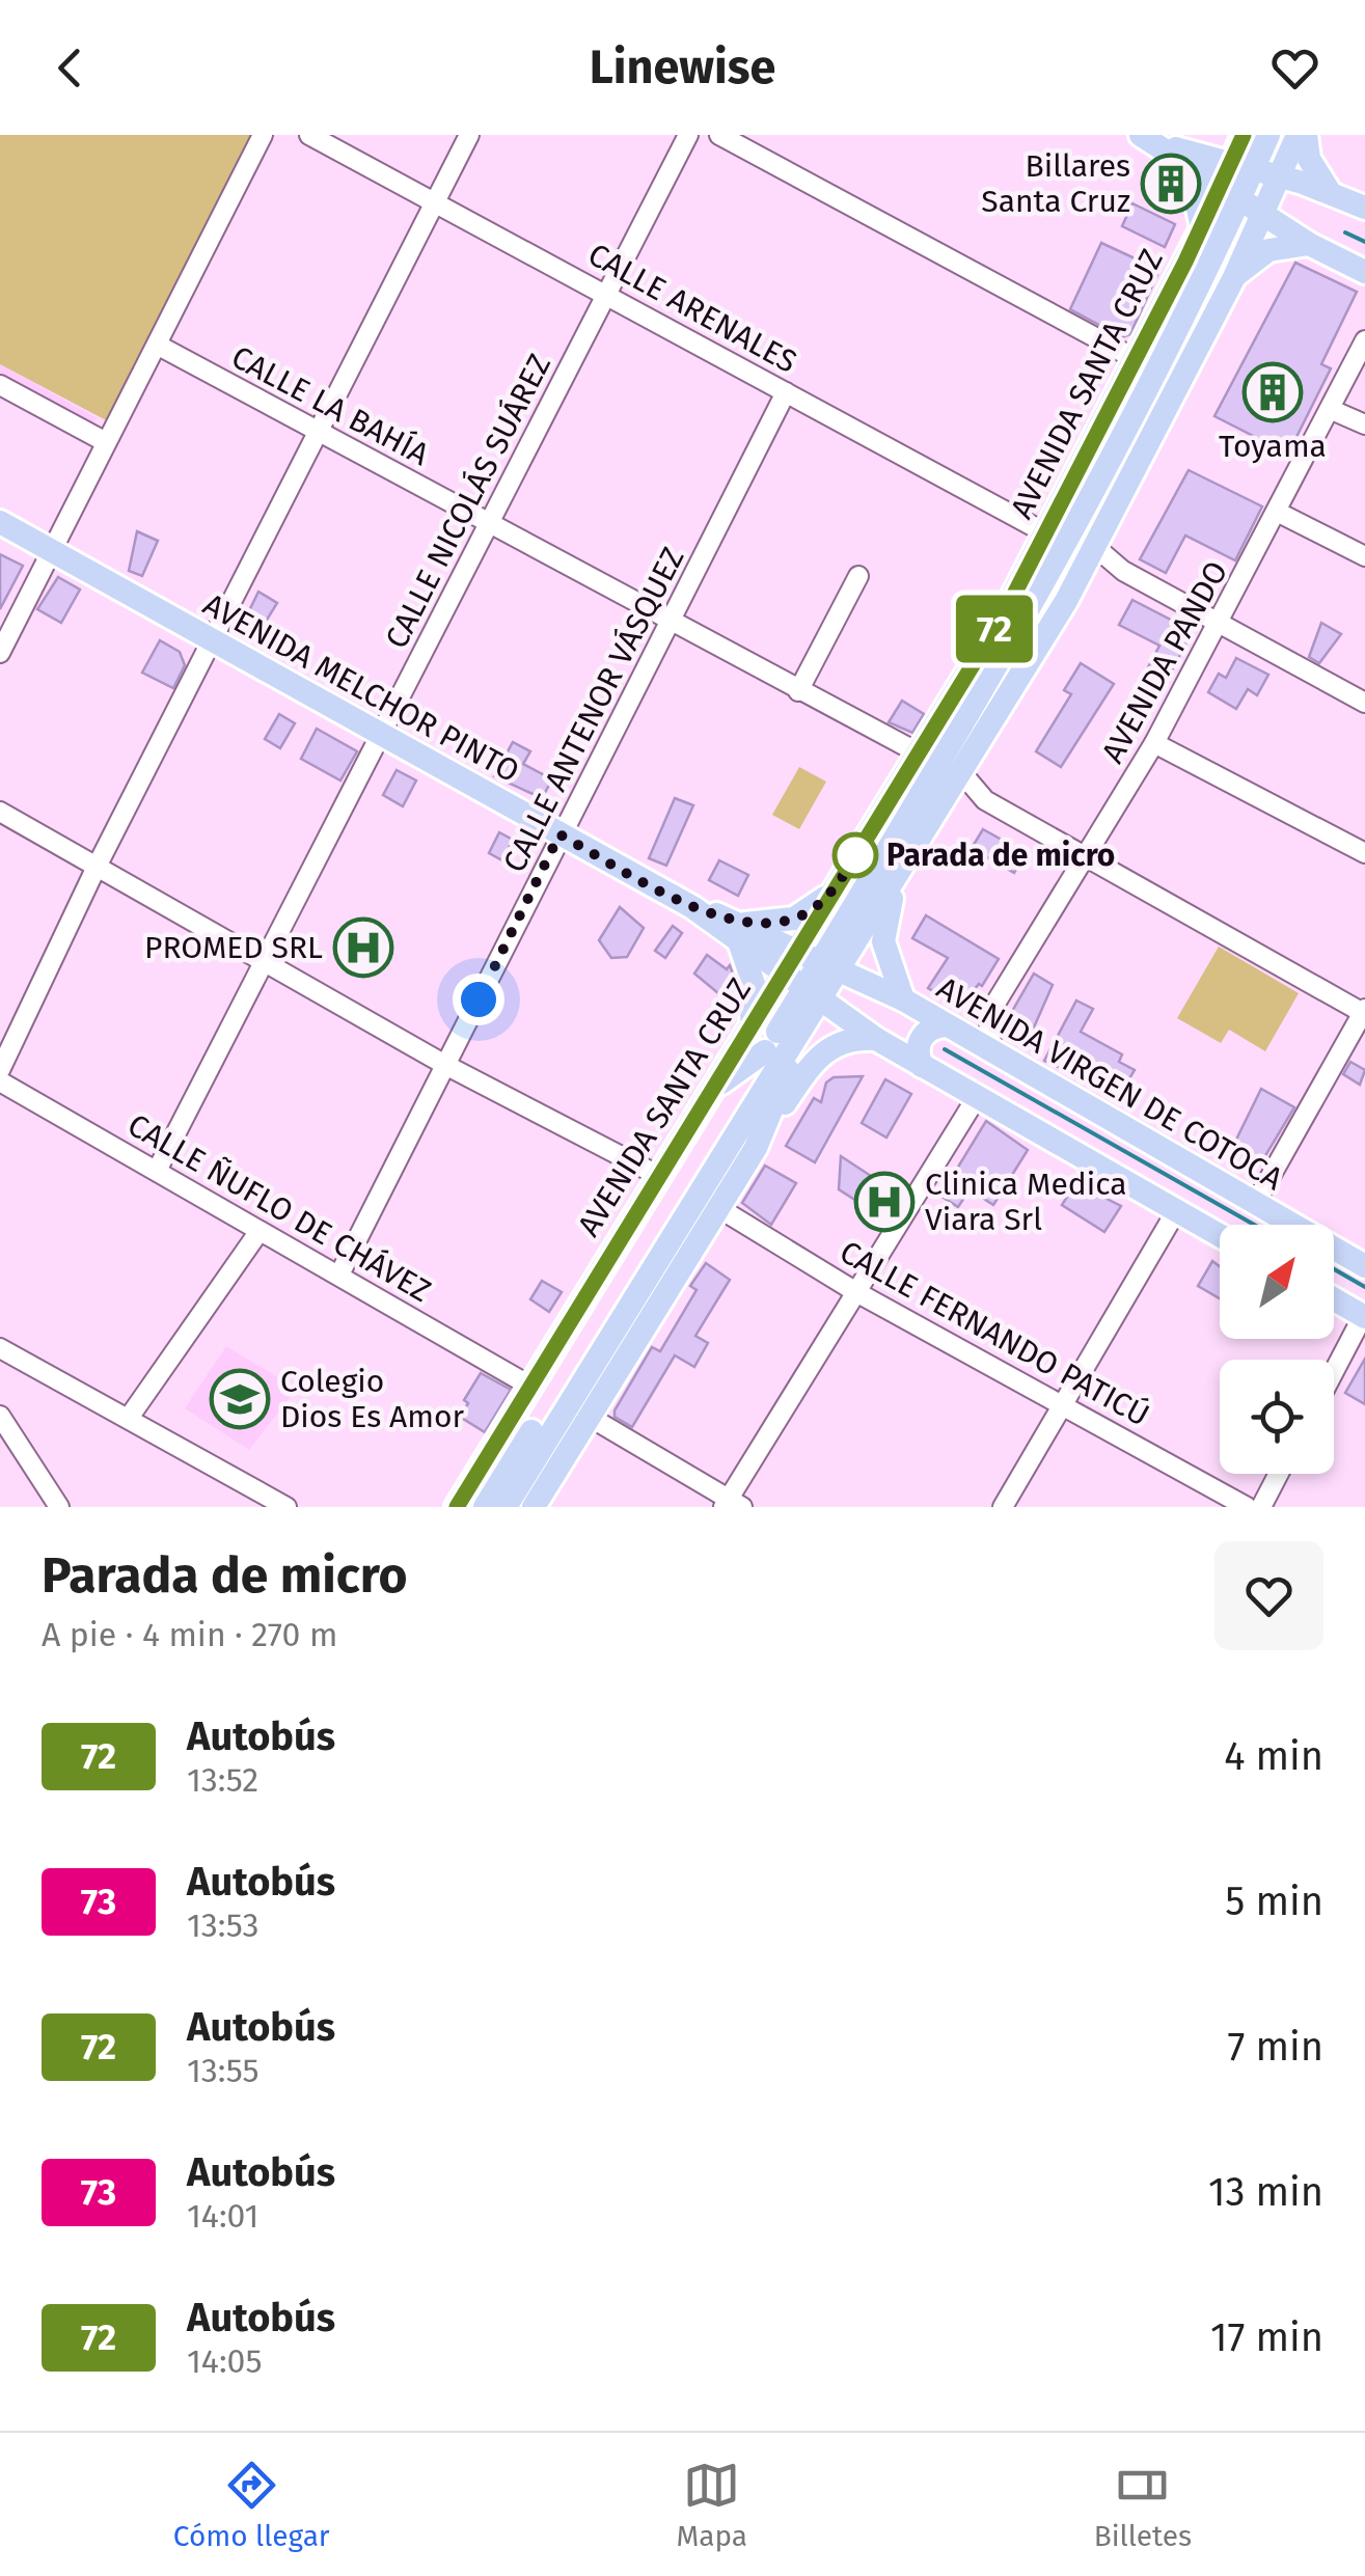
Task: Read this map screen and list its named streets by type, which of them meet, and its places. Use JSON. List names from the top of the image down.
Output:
{
  "streets": {
    "main road": ["AVENIDA SANTA CRUZ", "AVENIDA MELCHOR PINTO", "AVENIDA VIRGEN DE COTOCA"],
    "street": [
      "CALLE ARENALES",
      "CALLE LA BAHÍA",
      "CALLE NICOLÁS SUÁREZ",
      "AVENIDA PANDO",
      "CALLE ANTENOR VÁSQUEZ",
      "CALLE ÑUFLO DE CHÁVEZ",
      "CALLE FERNANDO PATICÚ"
    ]
  },
  "crossings": [
    ["CALLE ARENALES", "AVENIDA SANTA CRUZ"],
    ["CALLE ARENALES", "CALLE NICOLÁS SUÁREZ"],
    ["CALLE ARENALES", "CALLE ANTENOR VÁSQUEZ"],
    ["AVENIDA SANTA CRUZ", "CALLE LA BAHÍA"],
    ["AVENIDA SANTA CRUZ", "AVENIDA MELCHOR PINTO"],
    ["AVENIDA SANTA CRUZ", "AVENIDA VIRGEN DE COTOCA"],
    ["AVENIDA SANTA CRUZ", "CALLE ÑUFLO DE CHÁVEZ"],
    ["AVENIDA SANTA CRUZ", "CALLE FERNANDO PATICÚ"],
    ["CALLE LA BAHÍA", "CALLE NICOLÁS SUÁREZ"],
    ["CALLE LA BAHÍA", "CALLE ANTENOR VÁSQUEZ"],
    ["CALLE NICOLÁS SUÁREZ", "AVENIDA MELCHOR PINTO"],
    ["CALLE NICOLÁS SUÁREZ", "CALLE ÑUFLO DE CHÁVEZ"],
    ["AVENIDA PANDO", "AVENIDA VIRGEN DE COTOCA"],
    ["AVENIDA MELCHOR PINTO", "CALLE ANTENOR VÁSQUEZ"],
    ["AVENIDA MELCHOR PINTO", "AVENIDA VIRGEN DE COTOCA"],
    ["CALLE ANTENOR VÁSQUEZ", "CALLE ÑUFLO DE CHÁVEZ"]
  ],
  "places": {
    "building": ["Billares Santa Cruz", "Toyama"],
    "other": ["Parada de micro"],
    "hospital": ["PROMED SRL", "Clinica Medica Viara Srl"],
    "school or university": ["Colegio Dios Es Amor"]
  },
  "lines": ["bus line 72"],
  "north": "top right",
  "page": {
    "header": "Linewise",
    "on_map": "72",
    "heading": ["Parada de micro", "A pie · 4 min · 270 m"],
    "list": [
      {
        "mark": "72",
        "name": "Autobús",
        "note": "13:52",
        "value": "4 min"
      },
      {
        "mark": "73",
        "name": "Autobús",
        "note": "13:53",
        "value": "5 min"
      },
      {
        "mark": "72",
        "name": "Autobús",
        "note": "13:55",
        "value": "7 min"
      },
      {
        "mark": "73",
        "name": "Autobús",
        "note": "14:01",
        "value": "13 min"
      },
      {
        "mark": "72",
        "name": "Autobús",
        "note": "14:05",
        "value": "17 min"
      }
    ],
    "tabs": ["Cómo llegar", "Mapa", "Billetes"]
  }
}
